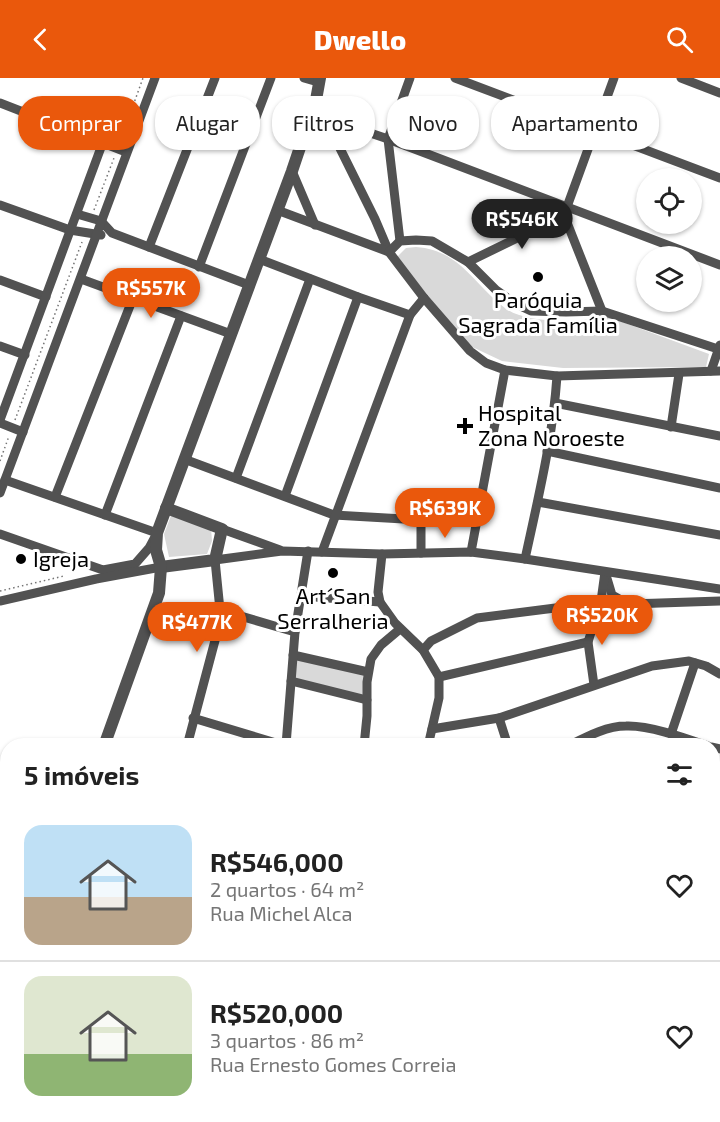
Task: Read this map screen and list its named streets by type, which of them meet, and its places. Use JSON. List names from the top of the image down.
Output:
{
  "places": {
    "other": ["Paróquia Sagrada Família", "Igreja", "Art´San Serralheria"],
    "health": ["Hospital Zona Noroeste"]
  },
  "page": {
    "header": "Dwello",
    "chip": [
      "Comprar",
      "Alugar",
      "Filtros",
      "Novo",
      "Apartamento"
    ],
    "price": [
      "R$546K",
      "R$557K",
      "R$639K",
      "R$520K",
      "R$477K"
    ],
    "heading": "5 imóveis",
    "list": [
      {
        "name": "R$546,000",
        "note": "2 quartos · 64 m² · Rua Michel Alca"
      },
      {
        "name": "R$520,000",
        "note": "3 quartos · 86 m² · Rua Ernesto Gomes Correia"
      }
    ]
  }
}
